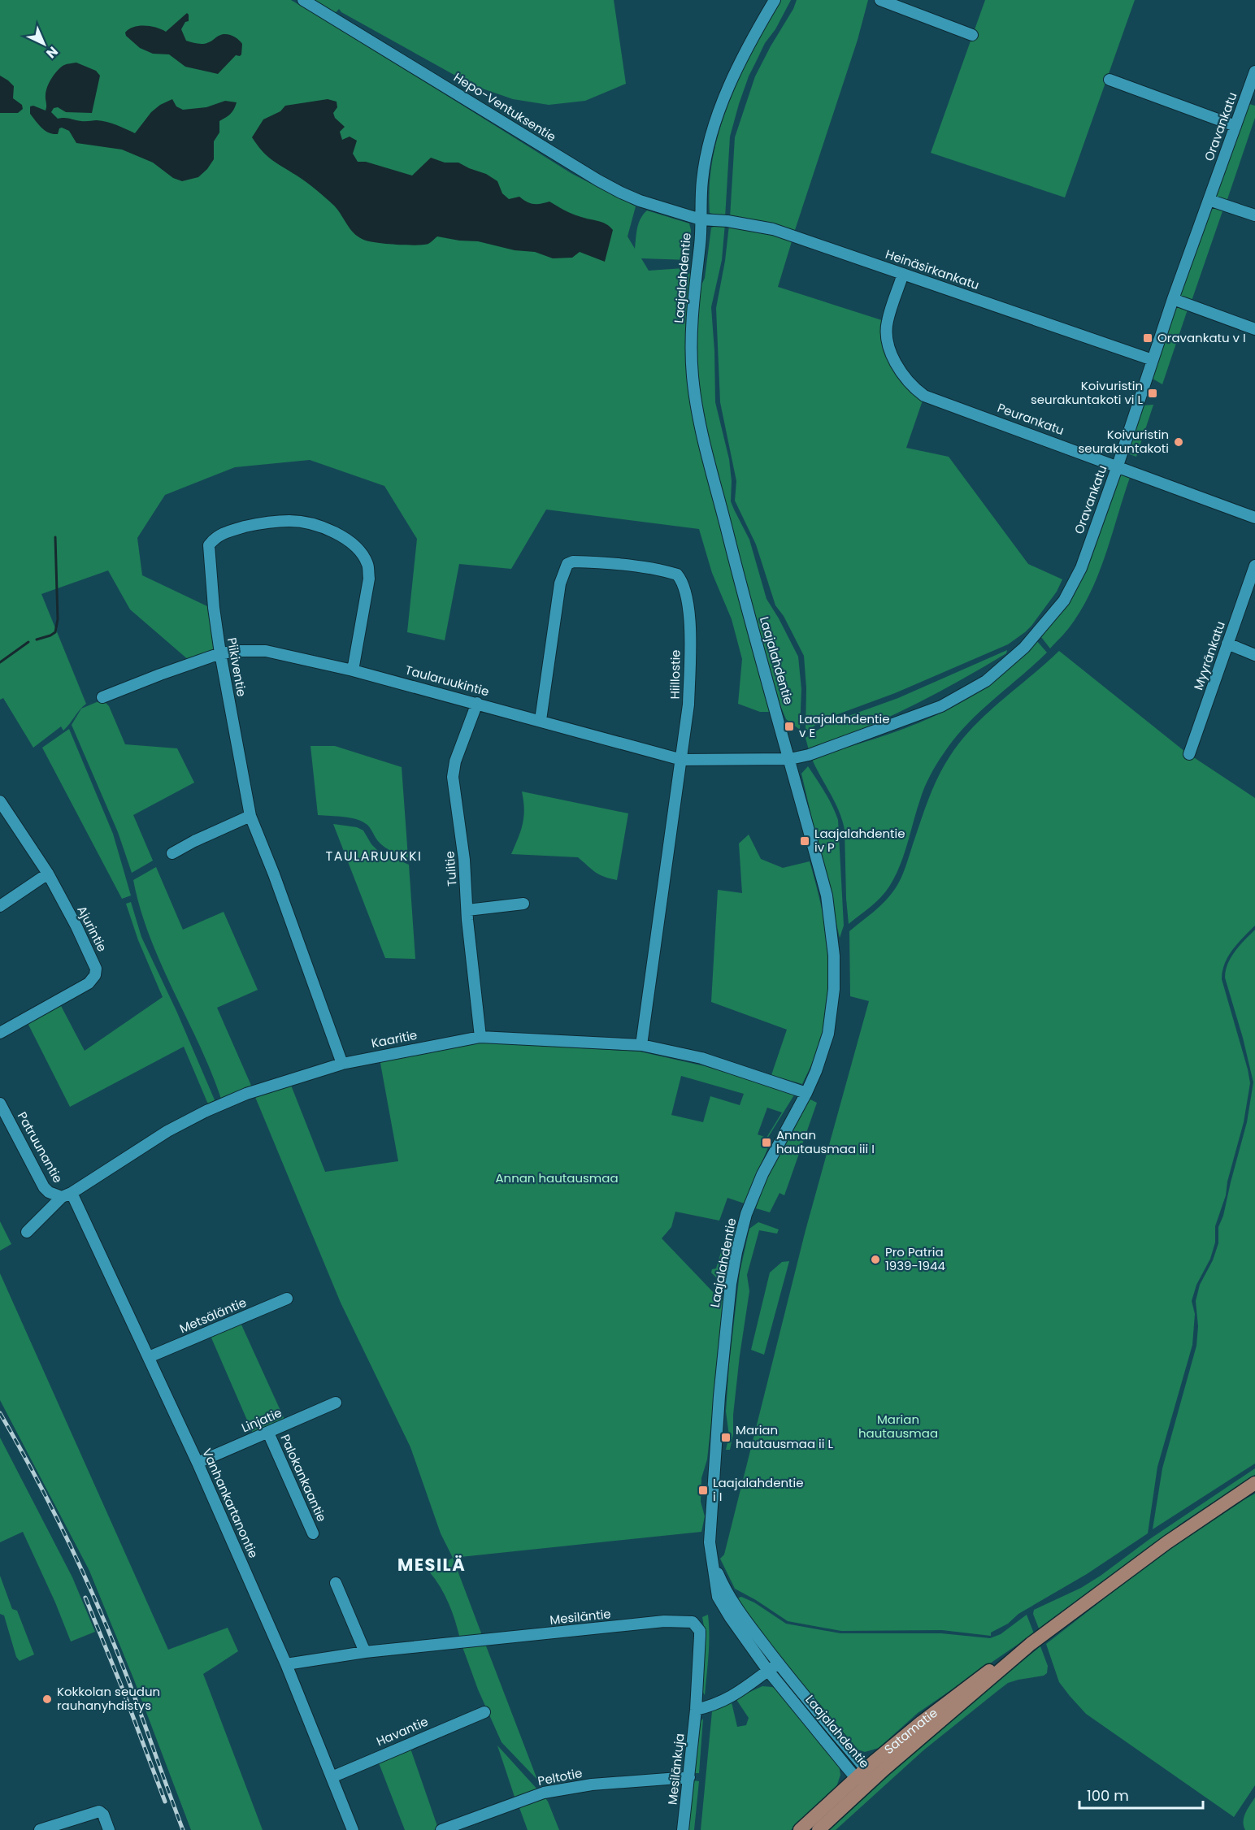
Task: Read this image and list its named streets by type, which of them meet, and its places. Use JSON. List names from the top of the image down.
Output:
{
  "streets": {
    "main road": ["Satamatie"],
    "street": [
      "Hepo-Ventuksentie",
      "Oravankatu",
      "Heinäsirkankatu",
      "Laajalahdentie",
      "Peurankatu",
      "Myyränkatu",
      "Piikiventie",
      "Hiillostie",
      "Taularuukintie",
      "Tulitie",
      "Ajurintie",
      "Kaaritie",
      "Patruunantie",
      "Metsäläntie",
      "Linjatie",
      "Palokankaantie",
      "Vanhankartanontie",
      "Mesiläntie",
      "Havantie",
      "Mesilänkuja",
      "Peltotie"
    ]
  },
  "crossings": [
    ["Hepo-Ventuksentie", "Heinäsirkankatu"],
    ["Hepo-Ventuksentie", "Laajalahdentie"],
    ["Oravankatu", "Heinäsirkankatu"],
    ["Oravankatu", "Laajalahdentie"],
    ["Oravankatu", "Peurankatu"],
    ["Oravankatu", "Taularuukintie"],
    ["Heinäsirkankatu", "Laajalahdentie"],
    ["Heinäsirkankatu", "Peurankatu"],
    ["Laajalahdentie", "Taularuukintie"],
    ["Laajalahdentie", "Kaaritie"],
    ["Laajalahdentie", "Satamatie"],
    ["Piikiventie", "Taularuukintie"],
    ["Piikiventie", "Kaaritie"],
    ["Hiillostie", "Taularuukintie"],
    ["Hiillostie", "Kaaritie"],
    ["Taularuukintie", "Tulitie"],
    ["Tulitie", "Kaaritie"],
    ["Kaaritie", "Patruunantie"],
    ["Kaaritie", "Vanhankartanontie"],
    ["Patruunantie", "Vanhankartanontie"],
    ["Metsäläntie", "Vanhankartanontie"],
    ["Linjatie", "Palokankaantie"],
    ["Linjatie", "Vanhankartanontie"],
    ["Vanhankartanontie", "Mesiläntie"],
    ["Vanhankartanontie", "Havantie"],
    ["Mesiläntie", "Mesilänkuja"],
    ["Mesilänkuja", "Peltotie"]
  ],
  "districts": ["TAULARUUKKI", "MESILÄ"],
  "parks": ["Annan hautausmaa", "Marian hautausmaa"],
  "places": {
    "transit": [
      "Oravankatu v I",
      "Koivuristin seurakuntakoti vi L",
      "Laajalahdentie v E",
      "Laajalahdentie iv P",
      "Annan hautausmaa iii I",
      "Marian hautausmaa ii L",
      "Laajalahdentie i I"
    ],
    "other": ["Koivuristin seurakuntakoti", "Pro Patria 1939-1944", "Kokkolan seudun rauhanyhdistys"]
  },
  "scale_bar": "100 m",
  "north": "bottom right"
}
